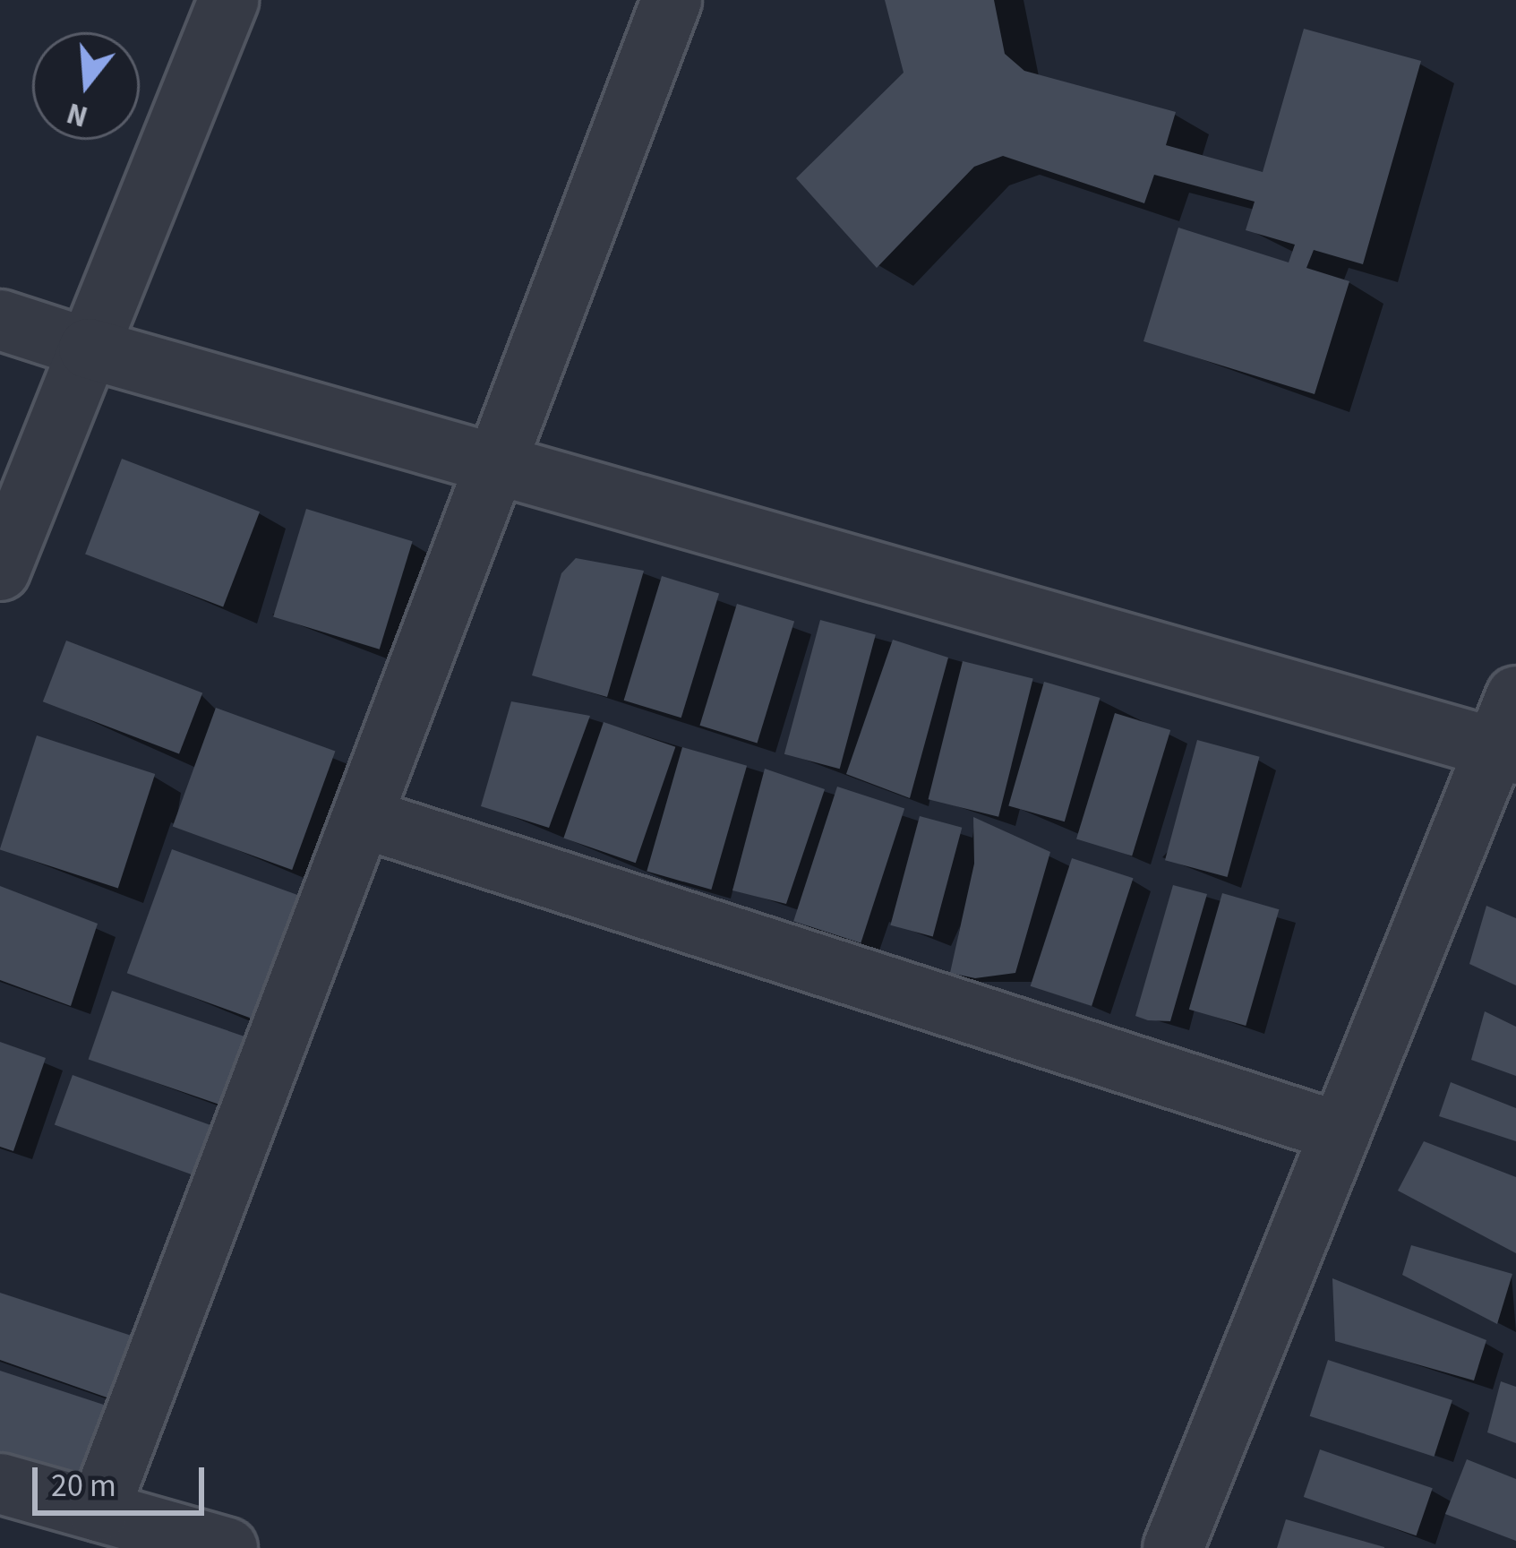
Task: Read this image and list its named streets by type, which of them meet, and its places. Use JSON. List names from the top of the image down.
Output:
{
  "scale_bar": "20 m",
  "north": "bottom"
}
